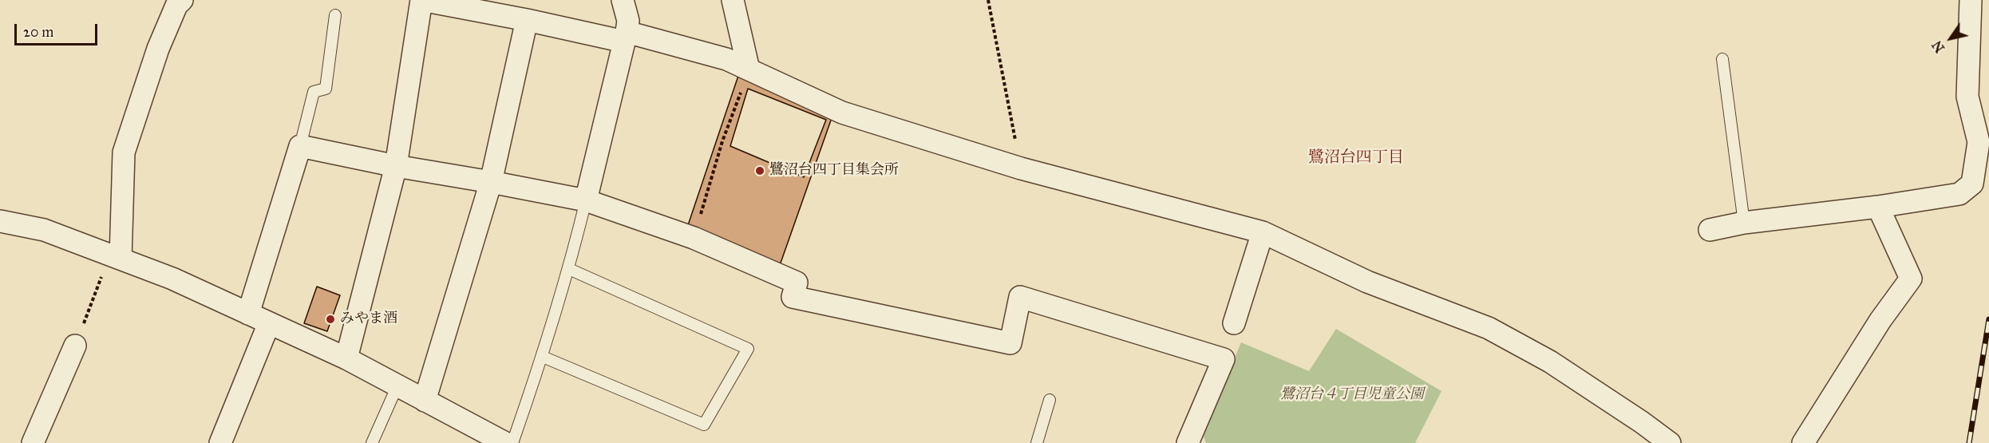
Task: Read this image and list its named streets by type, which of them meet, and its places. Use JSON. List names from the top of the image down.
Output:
{
  "districts": ["鷺沼台四丁目"],
  "parks": ["鷺沼台４丁目児童公園"],
  "places": ["鷺沼台四丁目集会所", "みやま酒"],
  "scale_bar": "20 m",
  "north": "bottom left"
}
